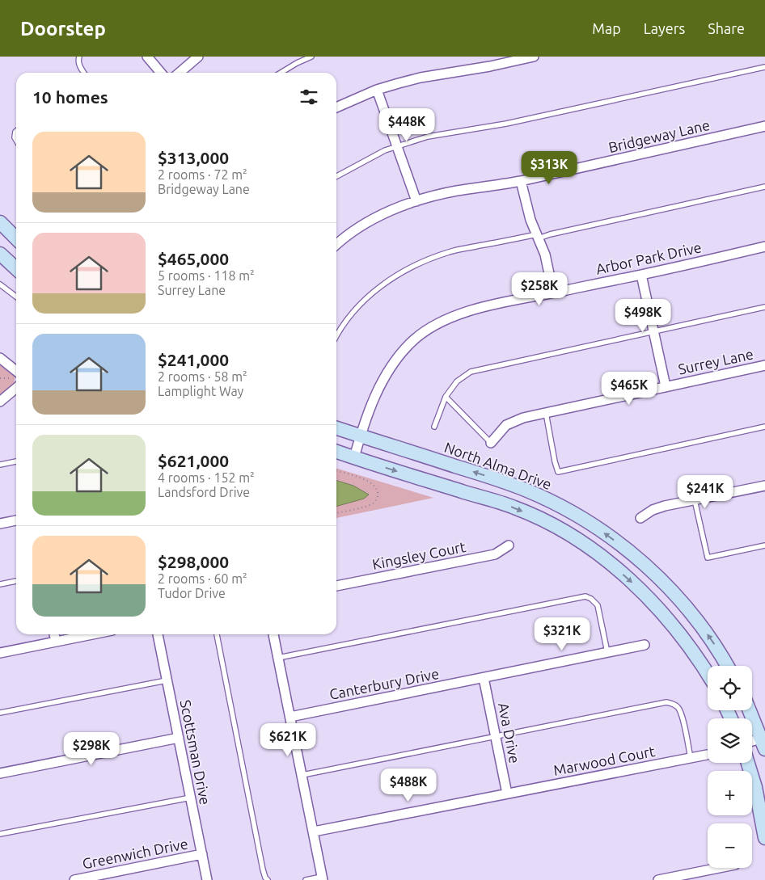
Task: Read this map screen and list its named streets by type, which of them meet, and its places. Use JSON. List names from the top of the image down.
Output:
{
  "streets": {
    "main road": ["North Alma Drive"],
    "street": [
      "Bridgeway Lane",
      "Arbor Park Drive",
      "Surrey Lane",
      "Kingsley Court",
      "Canterbury Drive",
      "Ava Drive",
      "Scottsman Drive",
      "Marwood Court",
      "Greenwich Drive"
    ]
  },
  "crossings": [
    ["Arbor Park Drive", "North Alma Drive"],
    ["Canterbury Drive", "Ava Drive"],
    ["Ava Drive", "Marwood Court"],
    ["Scottsman Drive", "Greenwich Drive"]
  ],
  "page": {
    "header": "Doorstep",
    "nav": ["Map", "Layers", "Share"],
    "heading": "10 homes",
    "price": [
      "$448K",
      "$313K",
      "$258K",
      "$498K",
      "$465K",
      "$241K",
      "$321K",
      "$621K",
      "$298K",
      "$488K"
    ],
    "list": [
      {
        "name": "$313,000",
        "note": "2 rooms · 72 m² · Bridgeway Lane"
      },
      {
        "name": "$465,000",
        "note": "5 rooms · 118 m² · Surrey Lane"
      },
      {
        "name": "$241,000",
        "note": "2 rooms · 58 m² · Lamplight Way"
      },
      {
        "name": "$621,000",
        "note": "4 rooms · 152 m² · Landsford Drive"
      },
      {
        "name": "$298,000",
        "note": "2 rooms · 60 m² · Tudor Drive"
      }
    ],
    "map_buttons": ["+", "−"]
  }
}
